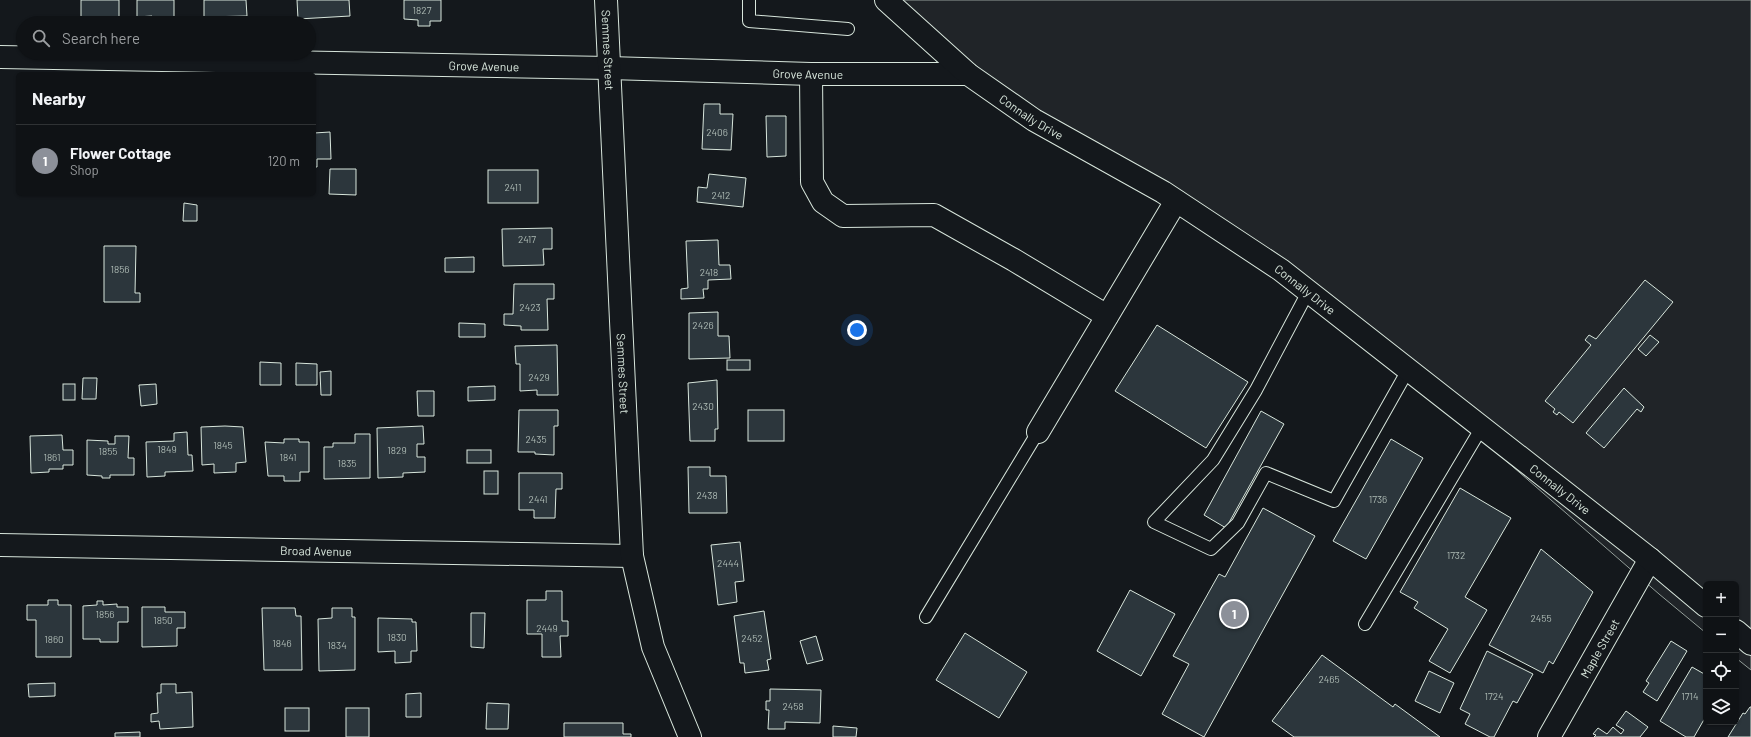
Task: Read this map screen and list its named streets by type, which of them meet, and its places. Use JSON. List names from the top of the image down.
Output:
{
  "streets": {
    "street": [
      "Semmes Street",
      "Grove Avenue",
      "Connally Drive",
      "Broad Avenue",
      "Maple Street"
    ]
  },
  "crossings": [
    ["Semmes Street", "Grove Avenue"],
    ["Semmes Street", "Broad Avenue"],
    ["Grove Avenue", "Connally Drive"],
    ["Connally Drive", "Maple Street"]
  ],
  "house_numbers": [
    "1827",
    "2406",
    "2411",
    "2412",
    "2417",
    "1856",
    "2418",
    "2423",
    "2426",
    "2429",
    "2430",
    "2435",
    "1845",
    "1849",
    "1829",
    "1855",
    "1861",
    "1841",
    "1835",
    "2438",
    "2441",
    "1736",
    "1732",
    "2444",
    "1856",
    "2455",
    "1850",
    "2449",
    "1830",
    "2452",
    "1860",
    "1846",
    "1834",
    "2465",
    "1724",
    "1714",
    "2458"
  ],
  "page": {
    "search": "Search here",
    "heading": "Nearby",
    "list": [
      {
        "mark": "1",
        "name": "Flower Cottage",
        "note": "Shop",
        "value": "120 m"
      }
    ],
    "map_buttons": ["+", "−"],
    "pins": "1"
  }
}
